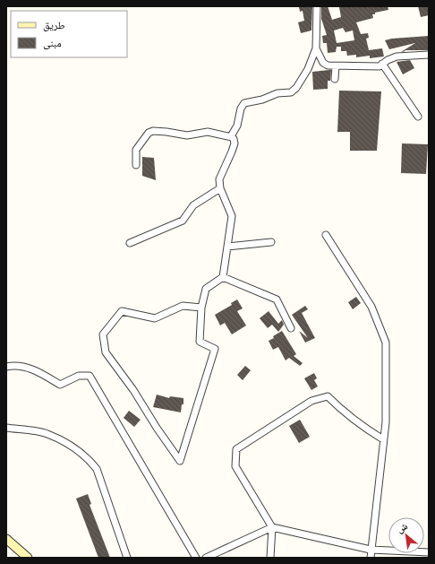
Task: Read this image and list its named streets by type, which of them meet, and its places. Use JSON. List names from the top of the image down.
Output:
{
  "legend": ["طريق", "مبنى"],
  "north": "top left"
}
